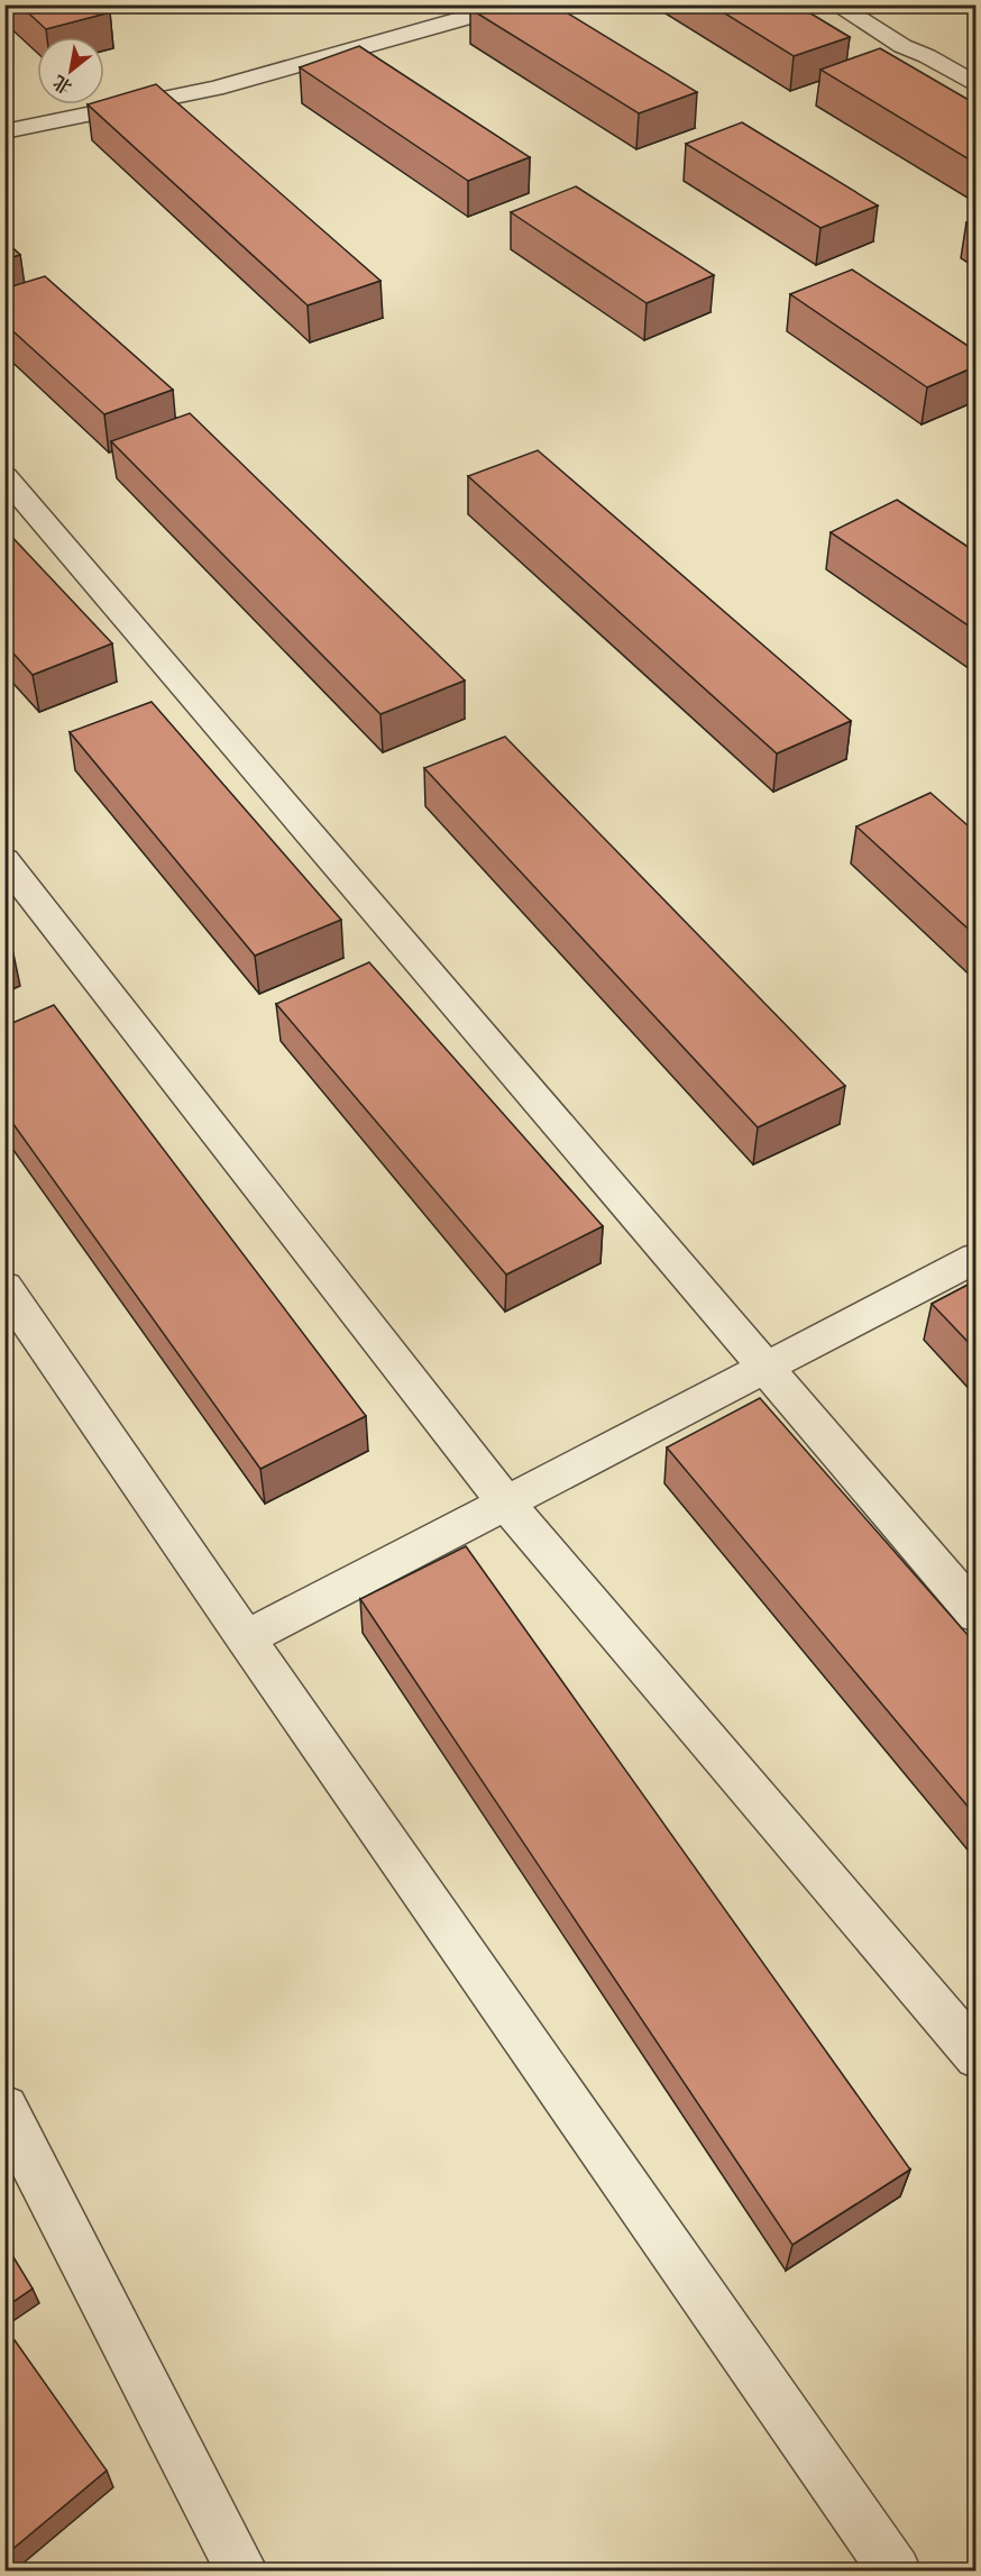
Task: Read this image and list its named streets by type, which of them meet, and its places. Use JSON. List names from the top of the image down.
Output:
{
  "north": "bottom left"
}
